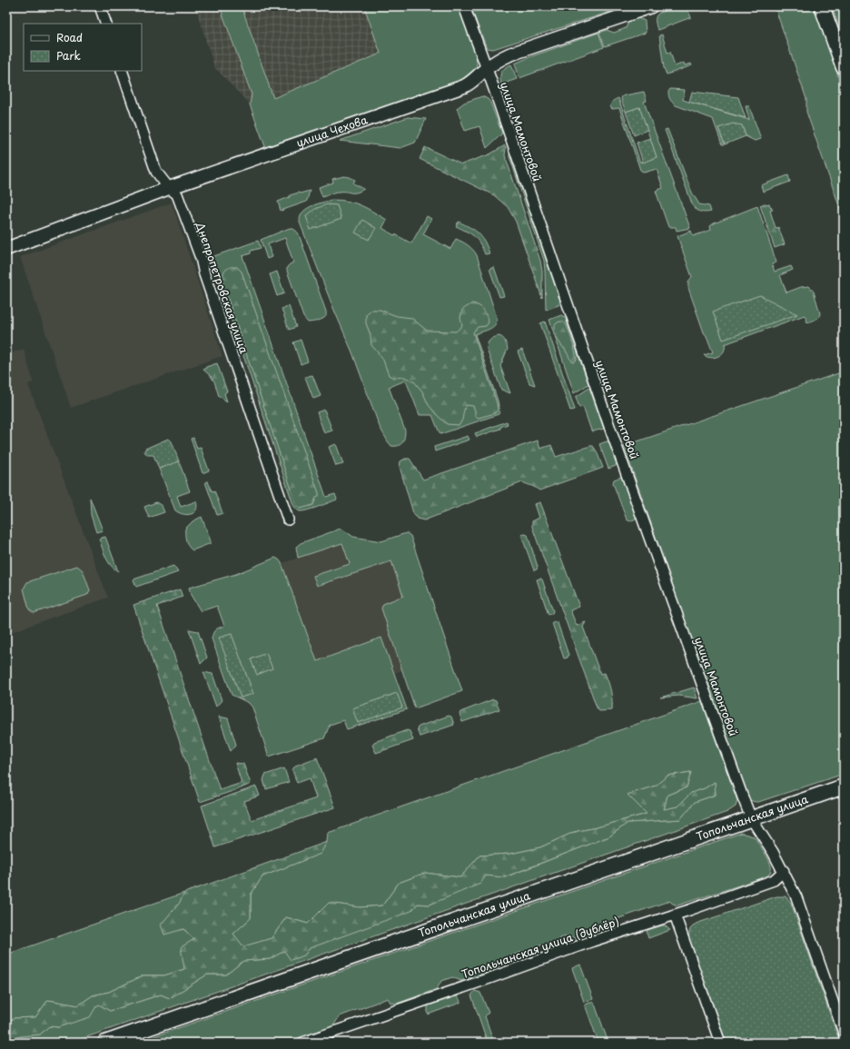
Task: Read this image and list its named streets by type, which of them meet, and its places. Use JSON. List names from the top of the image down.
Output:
{
  "streets": {
    "main road": ["Топольчанская улица"],
    "street": [
      "улица Чехова",
      "улица Мамонтовой",
      "Днепропетровская улица",
      "Топольчанская улица (дублёр)"
    ]
  },
  "crossings": [
    ["улица Чехова", "улица Мамонтовой"],
    ["улица Чехова", "Днепропетровская улица"],
    ["улица Мамонтовой", "Топольчанская улица"],
    ["улица Мамонтовой", "Топольчанская улица (дублёр)"]
  ],
  "legend": ["Road", "Park"]
}
